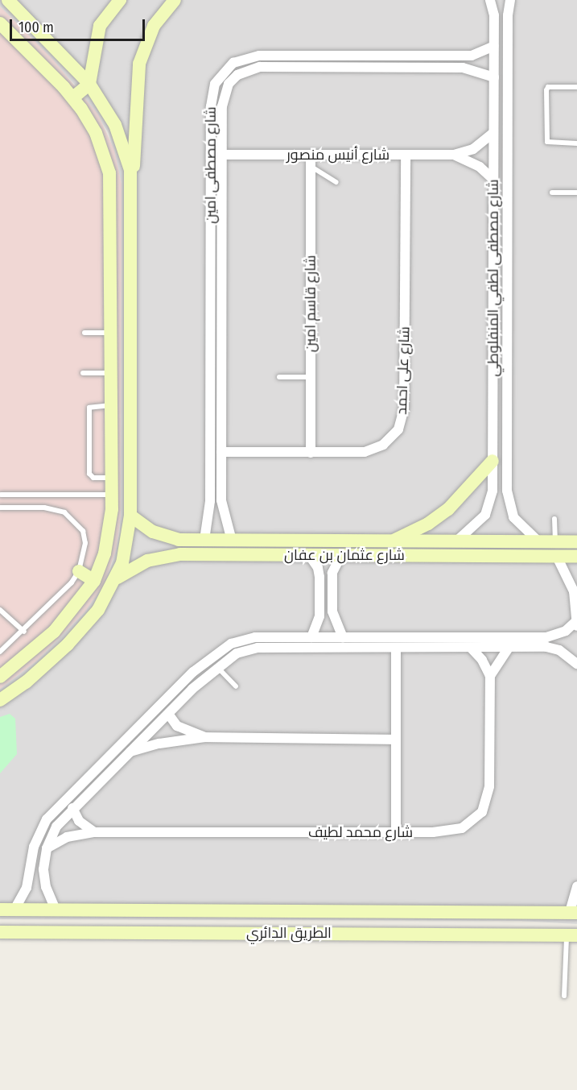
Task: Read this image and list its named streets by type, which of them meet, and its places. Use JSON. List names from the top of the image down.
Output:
{
  "streets": {
    "street": [
      "شارع أنيس منصور",
      "شارع مصطفى امين",
      "شارع مصطفى لطفي المنفلوطي",
      "شارع قاسم امين",
      "شارع على احمد",
      "شارع عثمان بن عفان",
      "شارع محمد لطيف",
      "الطريق الدائري"
    ]
  },
  "crossings": [
    ["شارع أنيس منصور", "شارع مصطفى امين"],
    ["شارع أنيس منصور", "شارع مصطفى لطفي المنفلوطي"],
    ["شارع أنيس منصور", "شارع قاسم امين"],
    ["شارع أنيس منصور", "شارع على احمد"],
    ["شارع مصطفى امين", "شارع مصطفى لطفي المنفلوطي"],
    ["شارع مصطفى امين", "شارع على احمد"],
    ["شارع مصطفى امين", "شارع عثمان بن عفان"],
    ["شارع مصطفى لطفي المنفلوطي", "شارع عثمان بن عفان"],
    ["شارع قاسم امين", "شارع على احمد"]
  ],
  "scale_bar": "100 m"
}
